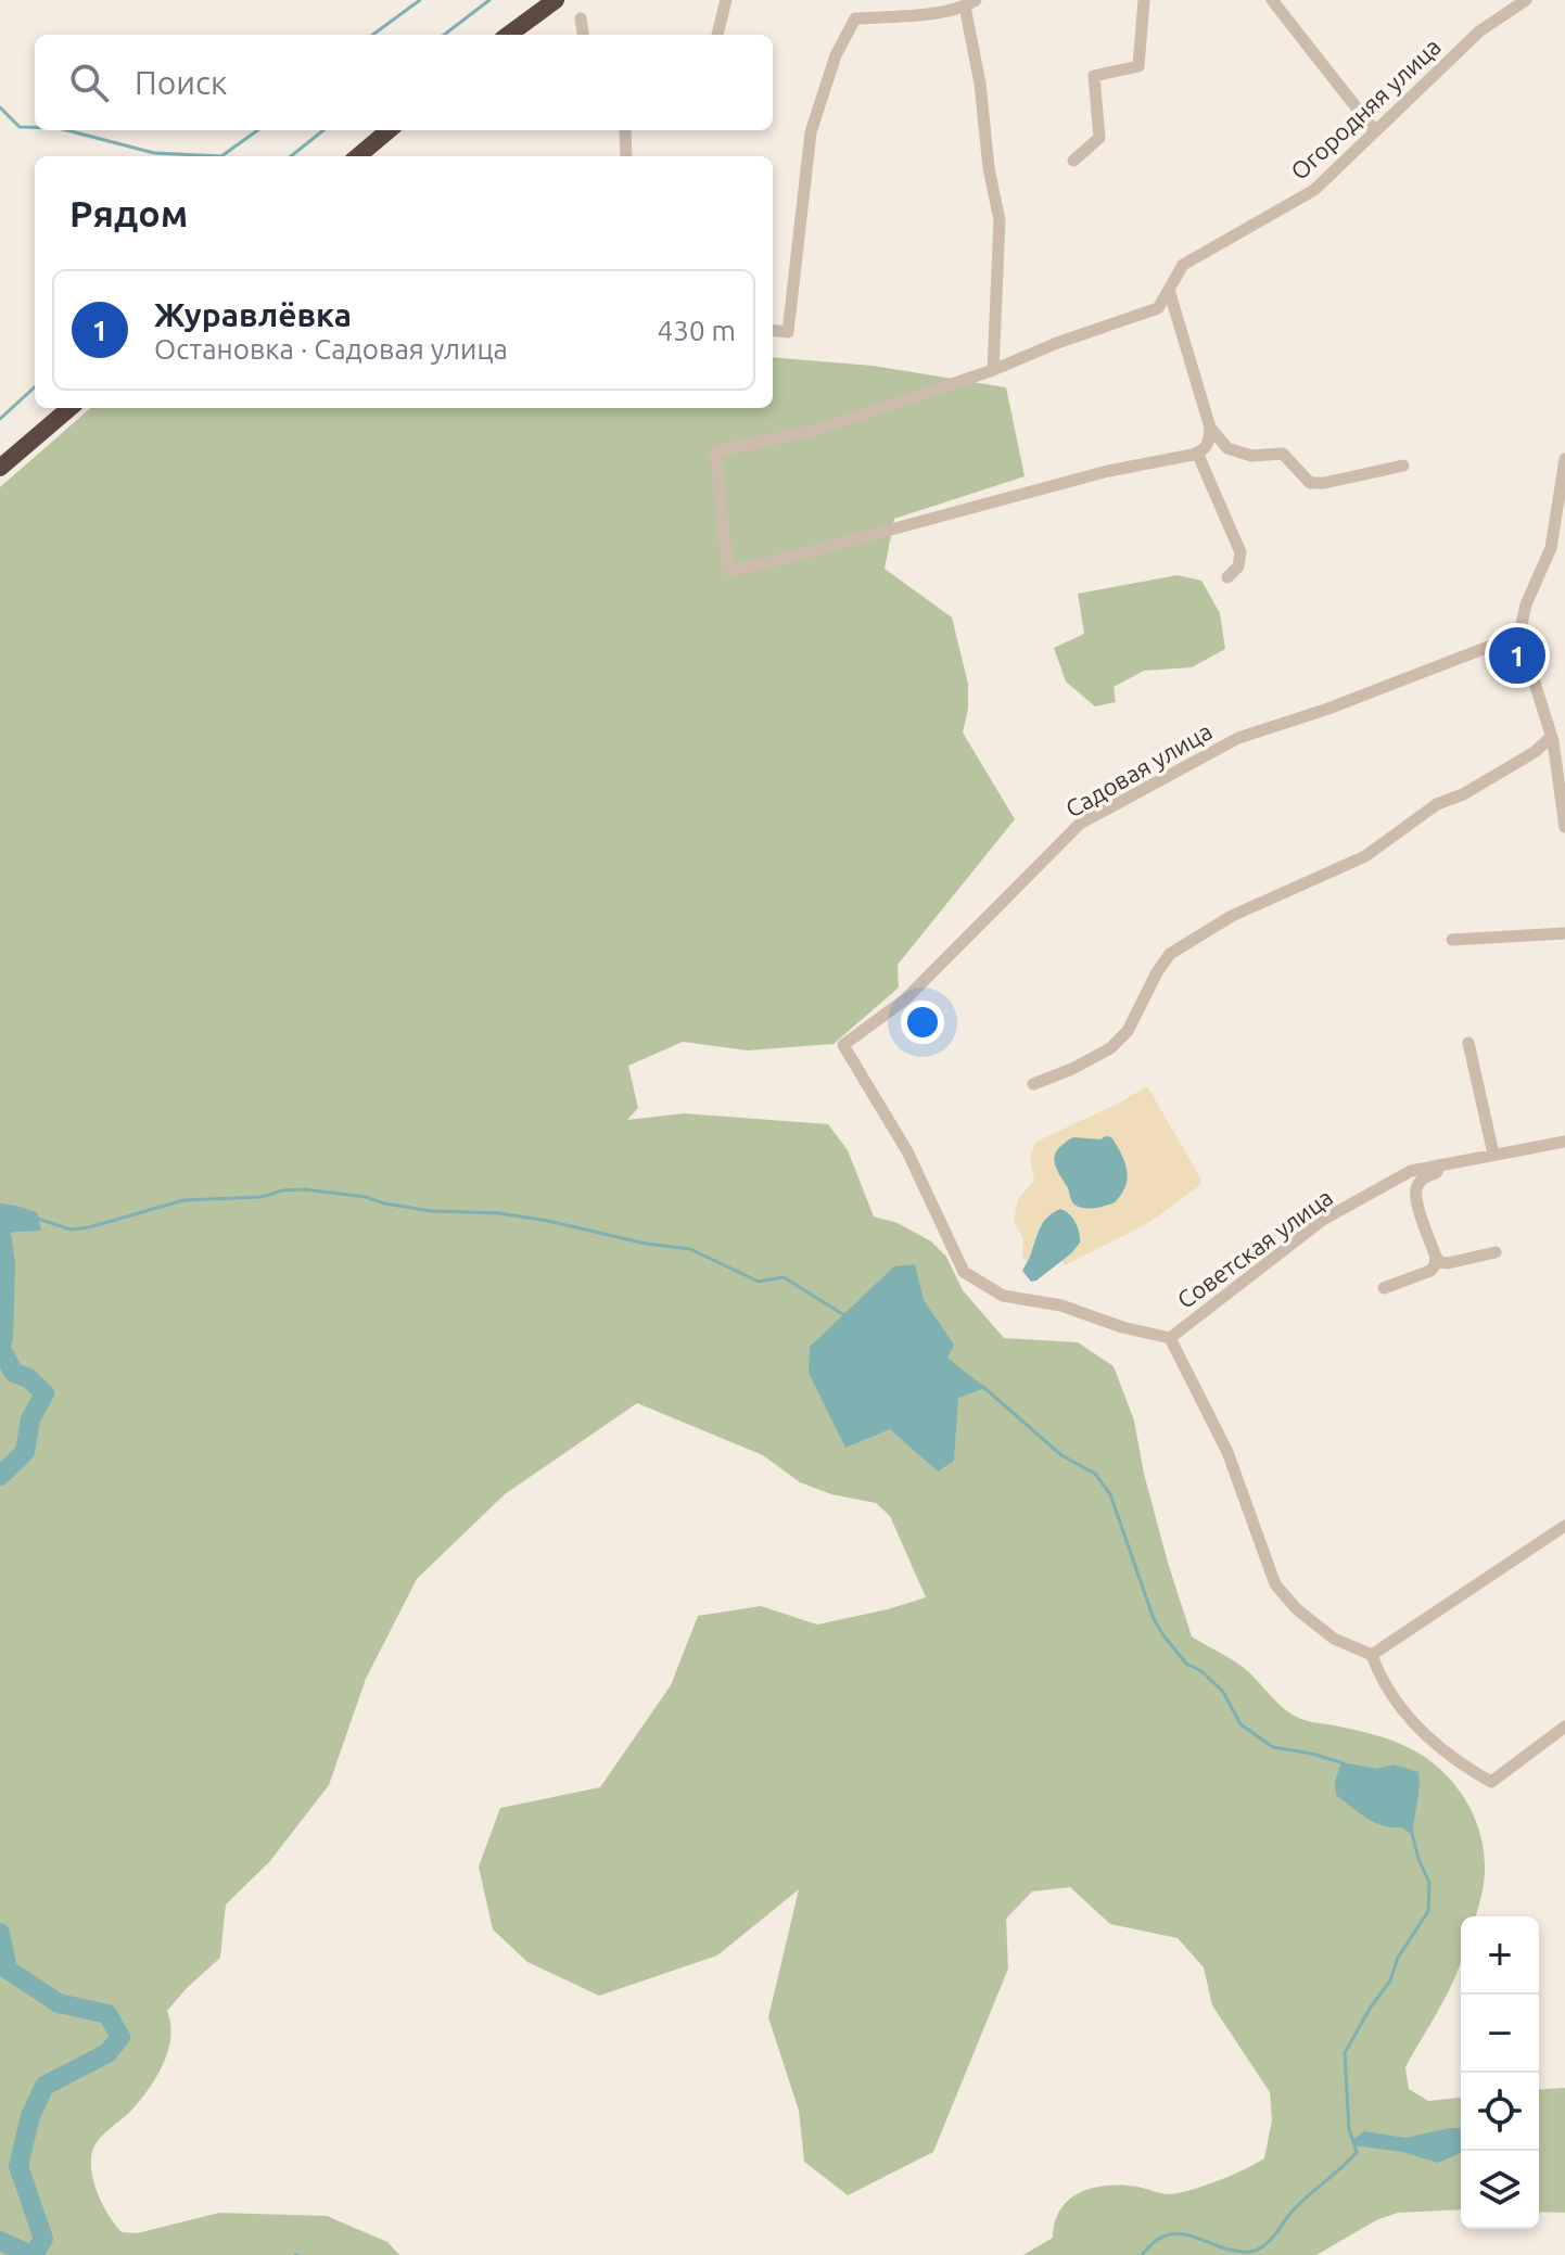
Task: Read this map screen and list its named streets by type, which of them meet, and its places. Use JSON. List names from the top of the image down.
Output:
{
  "streets": {
    "street": ["Огородняя улица", "Садовая улица", "Советская улица"]
  },
  "crossings": [
    ["Садовая улица", "Советская улица"]
  ],
  "page": {
    "search": "Поиск",
    "heading": "Рядом",
    "list": [
      {
        "mark": "1",
        "name": "Журавлёвка",
        "note": "Остановка · Садовая улица",
        "value": "430 m"
      }
    ],
    "pins": "1",
    "map_buttons": ["+", "−"]
  }
}
